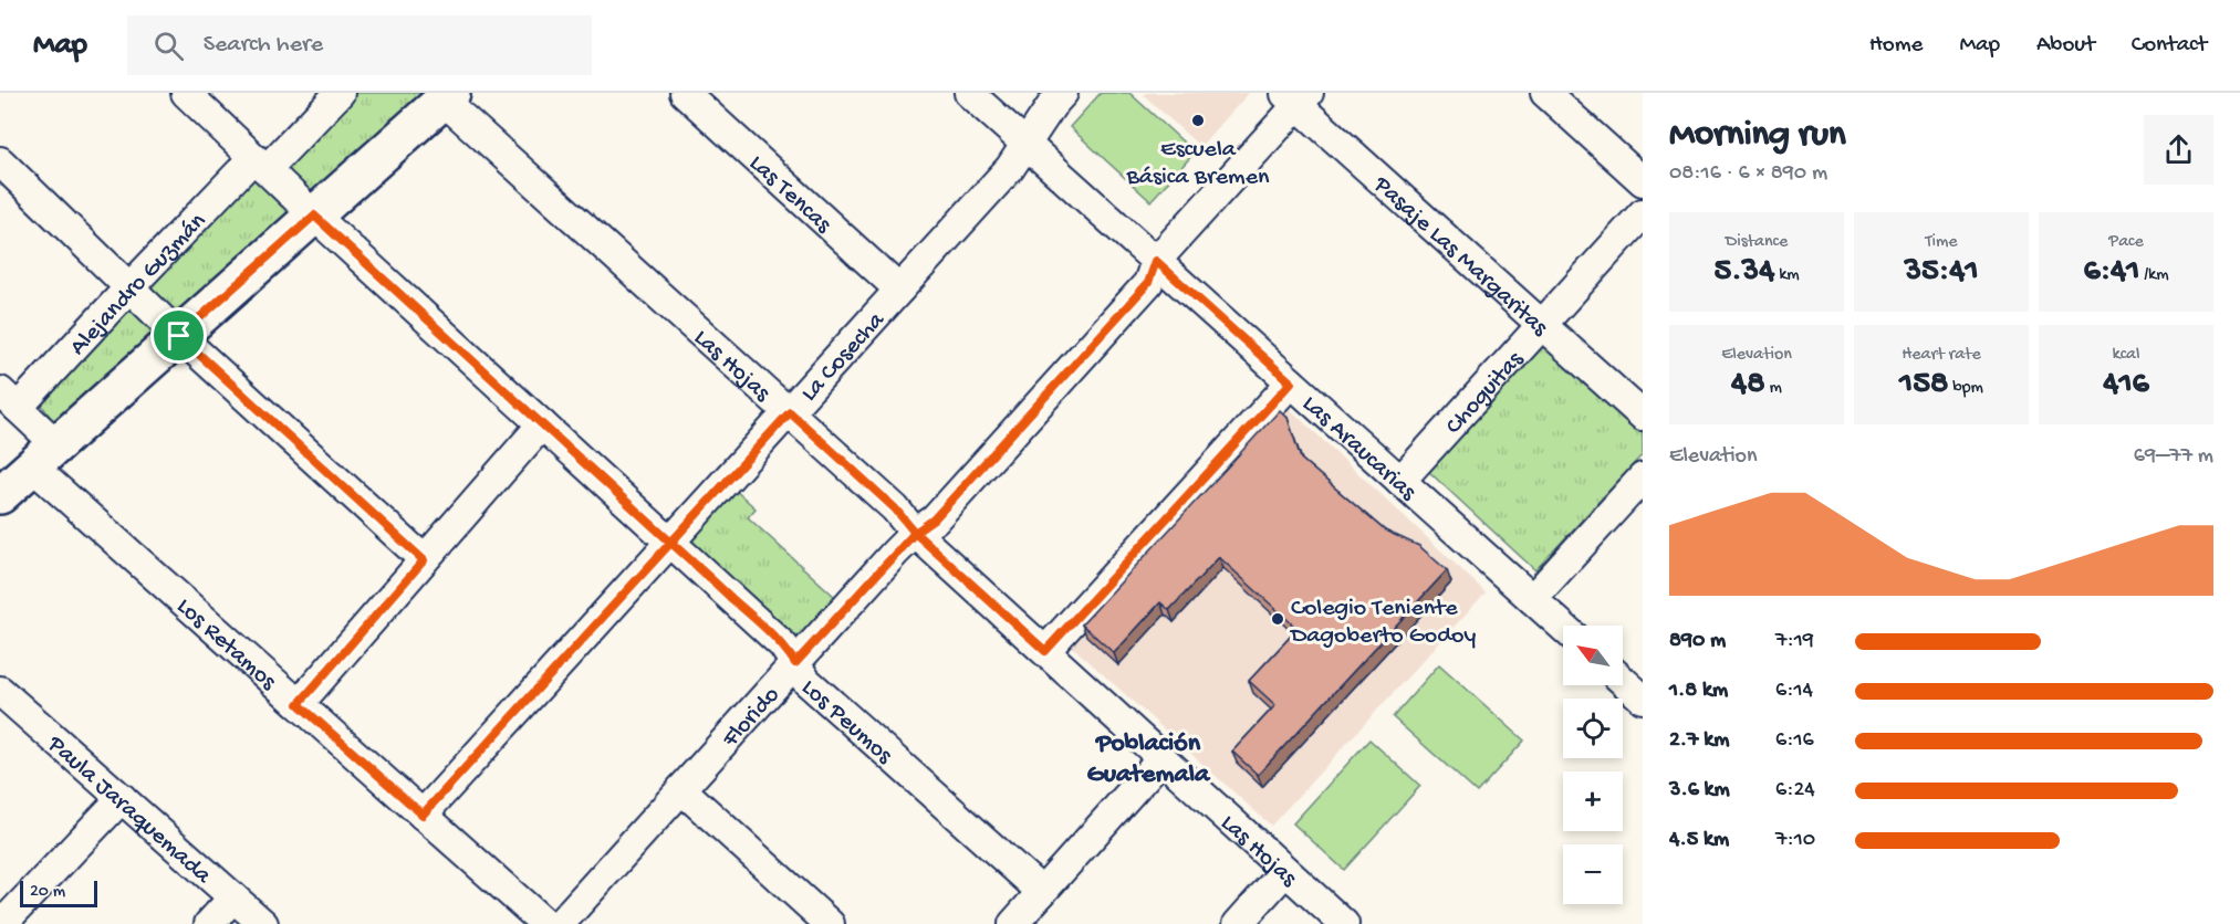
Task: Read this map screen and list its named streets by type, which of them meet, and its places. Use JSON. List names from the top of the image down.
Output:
{
  "streets": {
    "street": [
      "Las Tencas",
      "Pasaje Las Margaritas",
      "Alejandro Guzmán",
      "La Cosecha",
      "Las Hojas",
      "Choguitas",
      "Las Araucarias",
      "Los Retamos",
      "Florido",
      "Los Peumos",
      "Paula Jaraquemada"
    ]
  },
  "crossings": [
    ["Las Tencas", "La Cosecha"],
    ["Pasaje Las Margaritas", "Choguitas"],
    ["Pasaje Las Margaritas", "Florido"],
    ["Alejandro Guzmán", "Los Retamos"],
    ["Alejandro Guzmán", "Los Peumos"],
    ["La Cosecha", "Las Hojas"],
    ["La Cosecha", "Las Araucarias"],
    ["La Cosecha", "Los Retamos"],
    ["La Cosecha", "Los Peumos"],
    ["Las Hojas", "Florido"],
    ["Choguitas", "Las Araucarias"],
    ["Las Araucarias", "Florido"],
    ["Florido", "Los Peumos"]
  ],
  "districts": ["Población Guatemala"],
  "places": ["Escuela Básica Bremen", "Colegio Teniente Dagoberto Godoy"],
  "scale_bar": "20 m",
  "north": "top left",
  "page": {
    "header": "Map",
    "search": "Search here",
    "nav": [
      "Home",
      "Map",
      "About",
      "Contact"
    ],
    "heading": ["Morning run", "08:16 · 6 × 890 m"],
    "stats": [
      ["Distance", "5.34 km"],
      ["Time", "35:41"],
      ["Pace", "6:41 /km"],
      ["Elevation", "48 m"],
      ["Heart rate", "158 bpm"],
      ["kcal", "416"]
    ],
    "chart": ["Elevation", "69–77 m"],
    "list": [
      {
        "name": "890 m",
        "note": "7:19"
      },
      {
        "name": "1.8 km",
        "note": "6:14"
      },
      {
        "name": "2.7 km",
        "note": "6:16"
      },
      {
        "name": "3.6 km",
        "note": "6:24"
      },
      {
        "name": "4.5 km",
        "note": "7:10"
      }
    ],
    "map_buttons": ["+", "−"],
    "scale": "20 m"
  }
}
